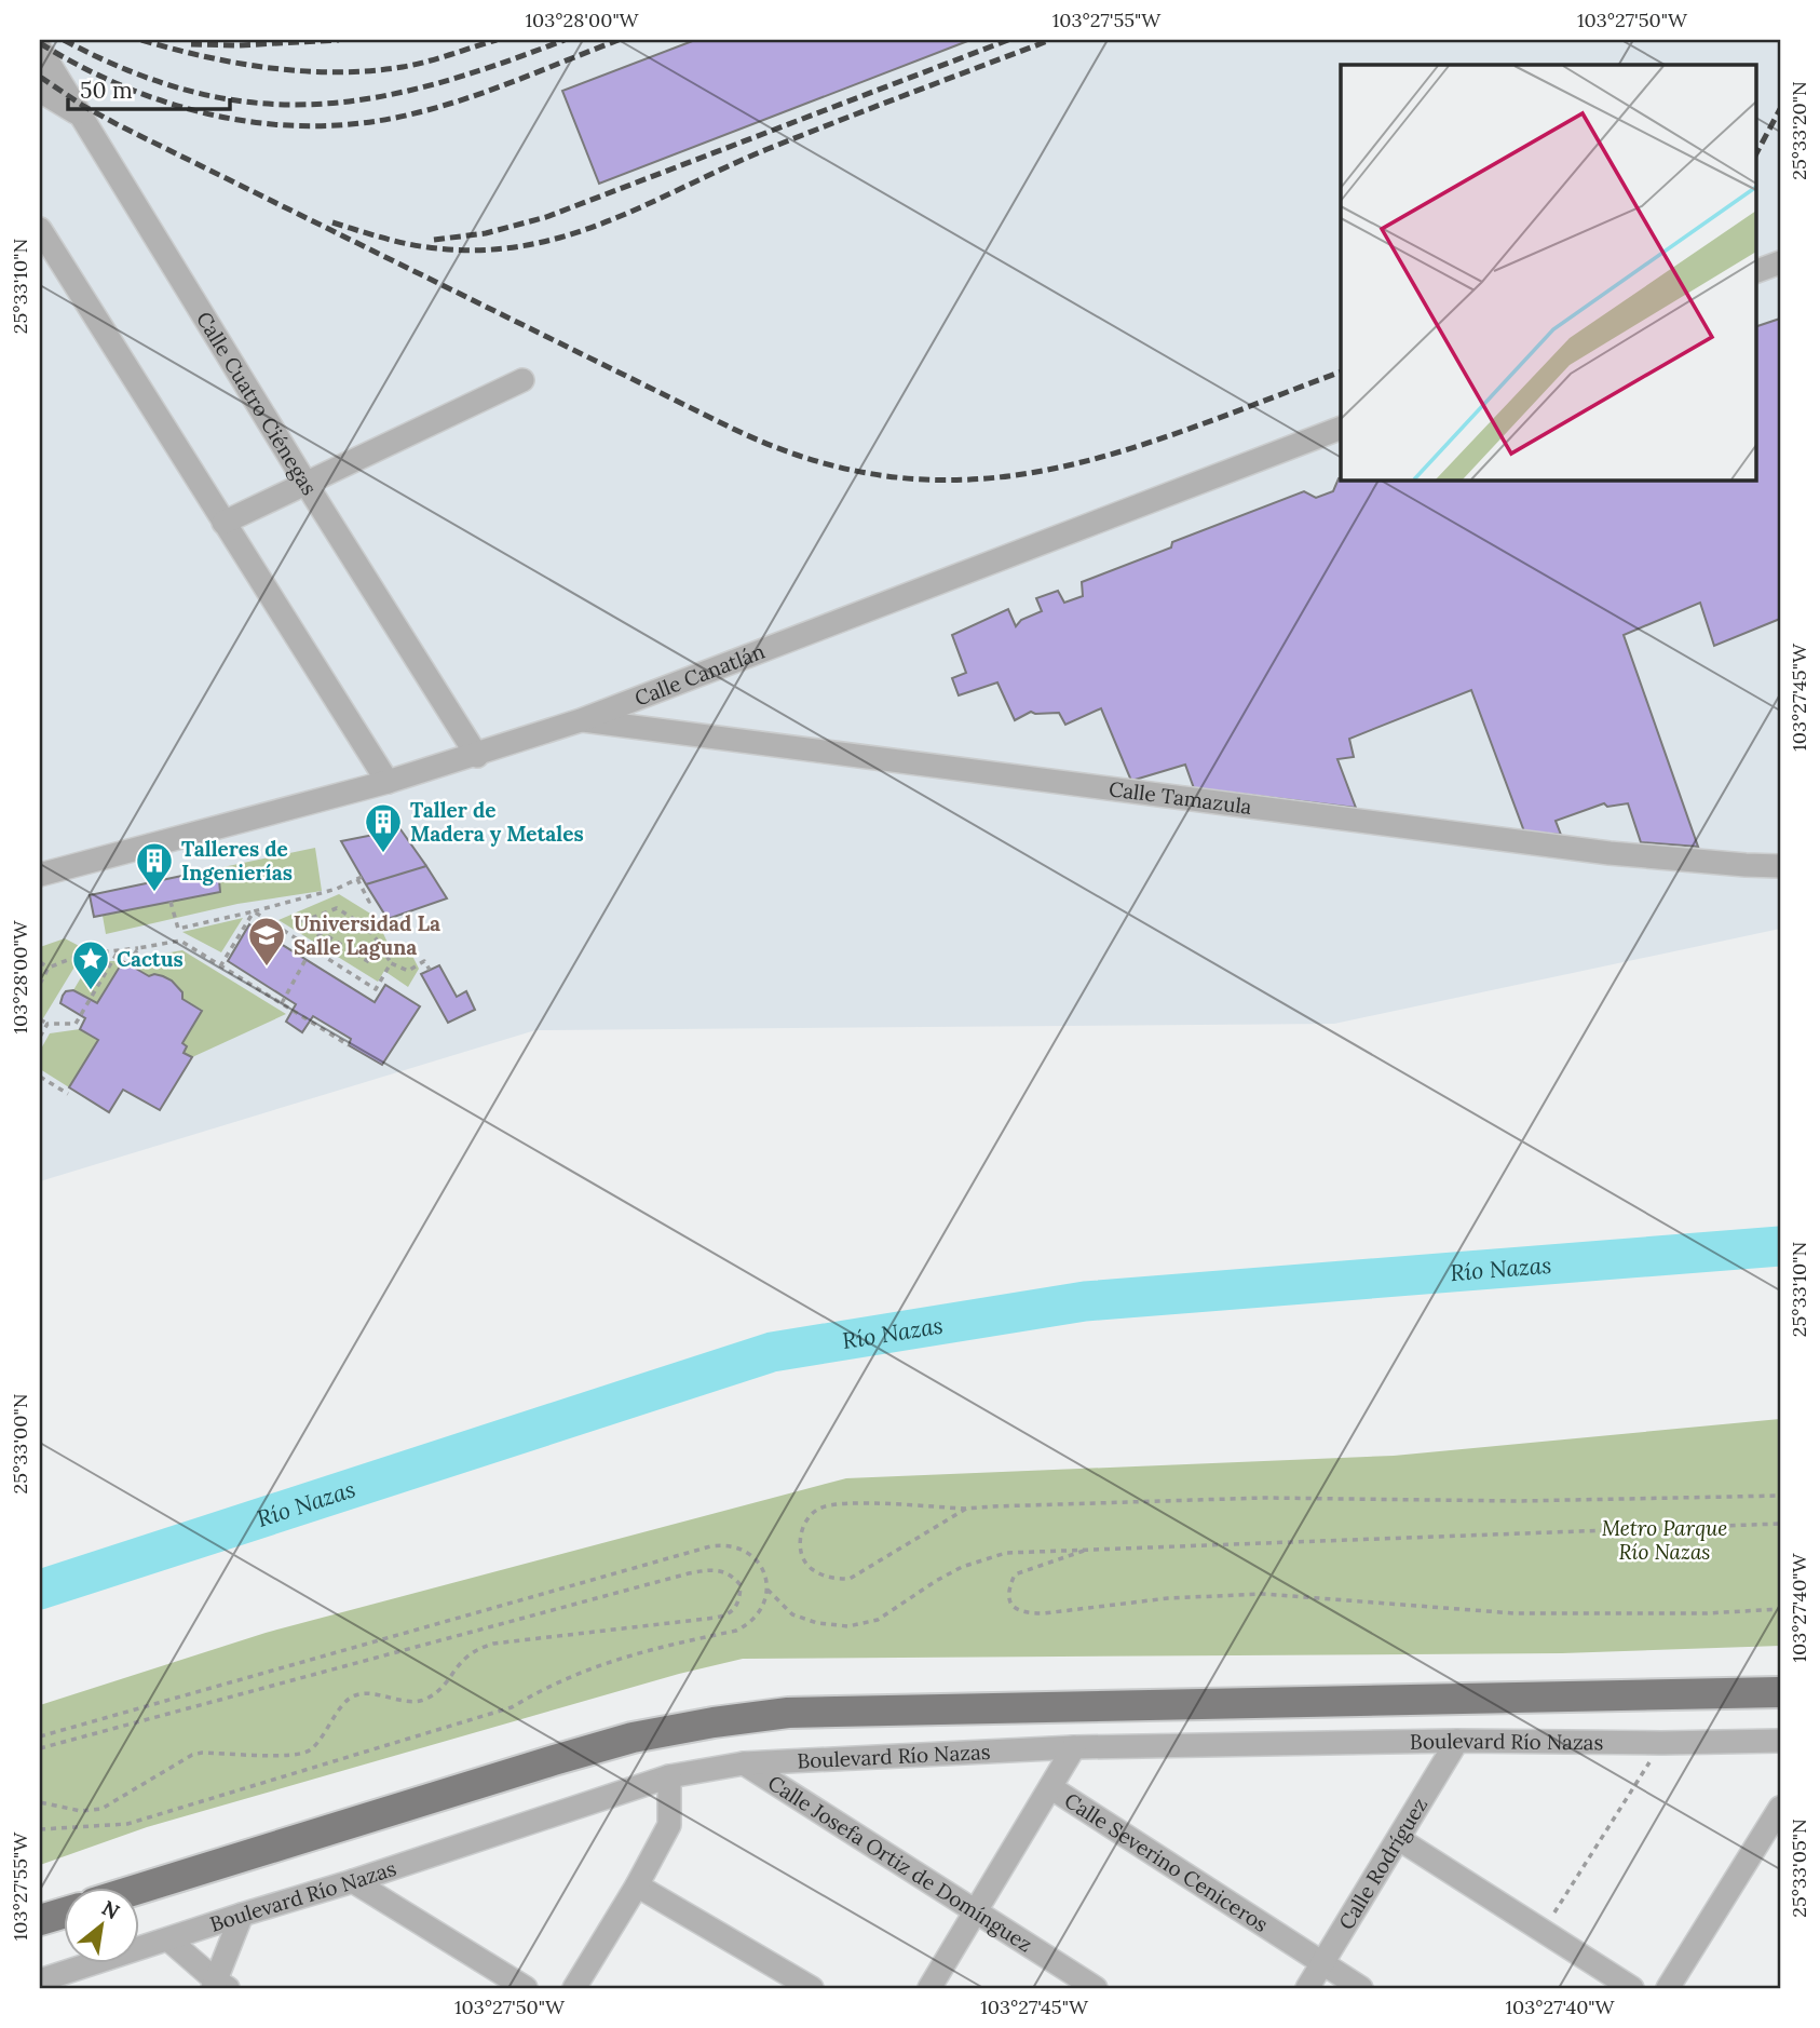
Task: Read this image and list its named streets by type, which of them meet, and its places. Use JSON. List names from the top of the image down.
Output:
{
  "streets": {
    "main road": ["Boulevard Río Nazas"],
    "street": [
      "Calle Cuatro Ciénegas",
      "Calle Canatlán",
      "Calle Tamazula",
      "Calle Josefa Ortiz de Domínguez",
      "Calle Severino Ceniceros",
      "Calle Rodríguez"
    ]
  },
  "crossings": [
    ["Calle Cuatro Ciénegas", "Calle Canatlán"],
    ["Calle Canatlán", "Calle Tamazula"],
    ["Boulevard Río Nazas", "Calle Josefa Ortiz de Domínguez"],
    ["Boulevard Río Nazas", "Calle Severino Ceniceros"],
    ["Boulevard Río Nazas", "Calle Rodríguez"],
    ["Calle Severino Ceniceros", "Calle Rodríguez"]
  ],
  "water": ["Río Nazas"],
  "parks": ["Metro Parque Río Nazas"],
  "places": {
    "building": ["Taller de Madera y Metales", "Talleres de Ingenierías"],
    "school or university": ["Universidad La Salle Laguna"],
    "place": ["Cactus"]
  },
  "scale_bar": "50 m",
  "north": "top right",
  "coordinates": [
    "103°28'00\"W",
    "103°27'55\"W",
    "103°27'50\"W",
    "25°33'20\"N",
    "25°33'10\"N",
    "103°27'45\"W",
    "25°33'00\"N",
    "103°27'40\"W",
    "25°33'05\"N"
  ]
}
